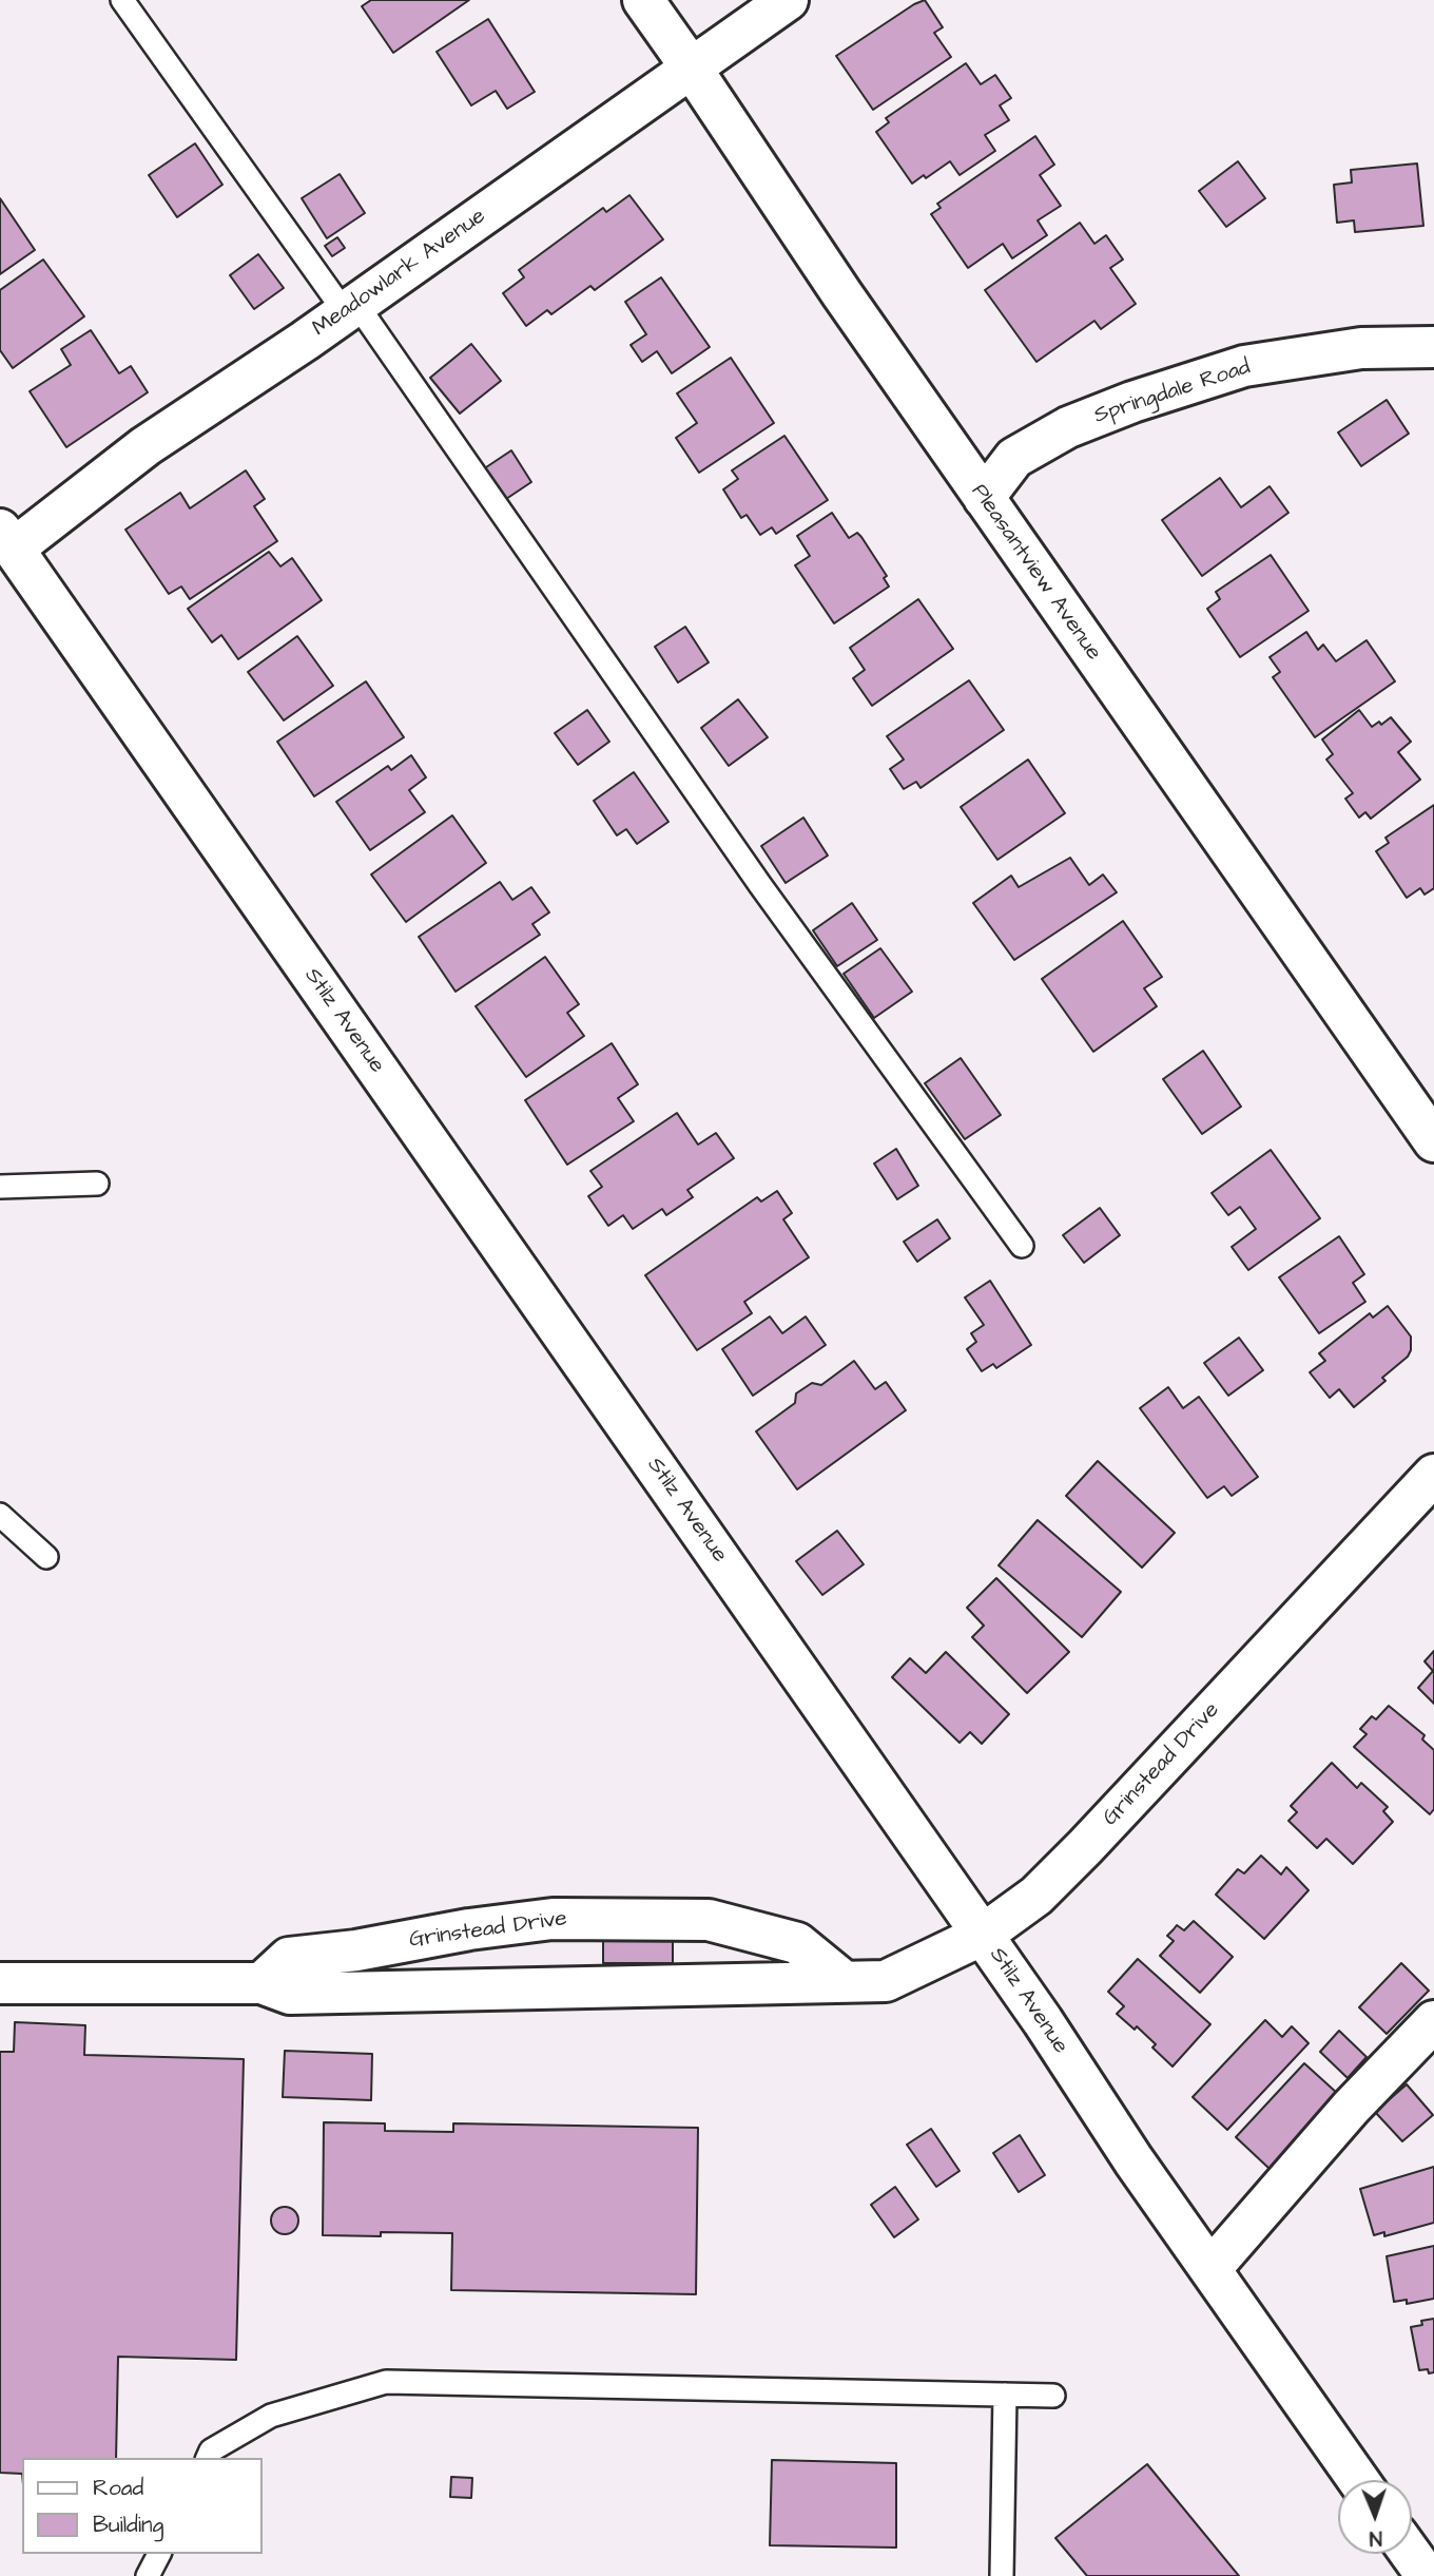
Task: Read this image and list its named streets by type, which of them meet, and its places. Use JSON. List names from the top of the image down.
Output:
{
  "streets": {
    "street": [
      "Meadowlark Avenue",
      "Springdale Road",
      "Pleasantview Avenue",
      "Stilz Avenue",
      "Grinstead Drive"
    ]
  },
  "crossings": [
    ["Meadowlark Avenue", "Pleasantview Avenue"],
    ["Meadowlark Avenue", "Stilz Avenue"],
    ["Springdale Road", "Pleasantview Avenue"],
    ["Stilz Avenue", "Grinstead Drive"]
  ],
  "legend": ["Road", "Building"],
  "north": "bottom"
}
